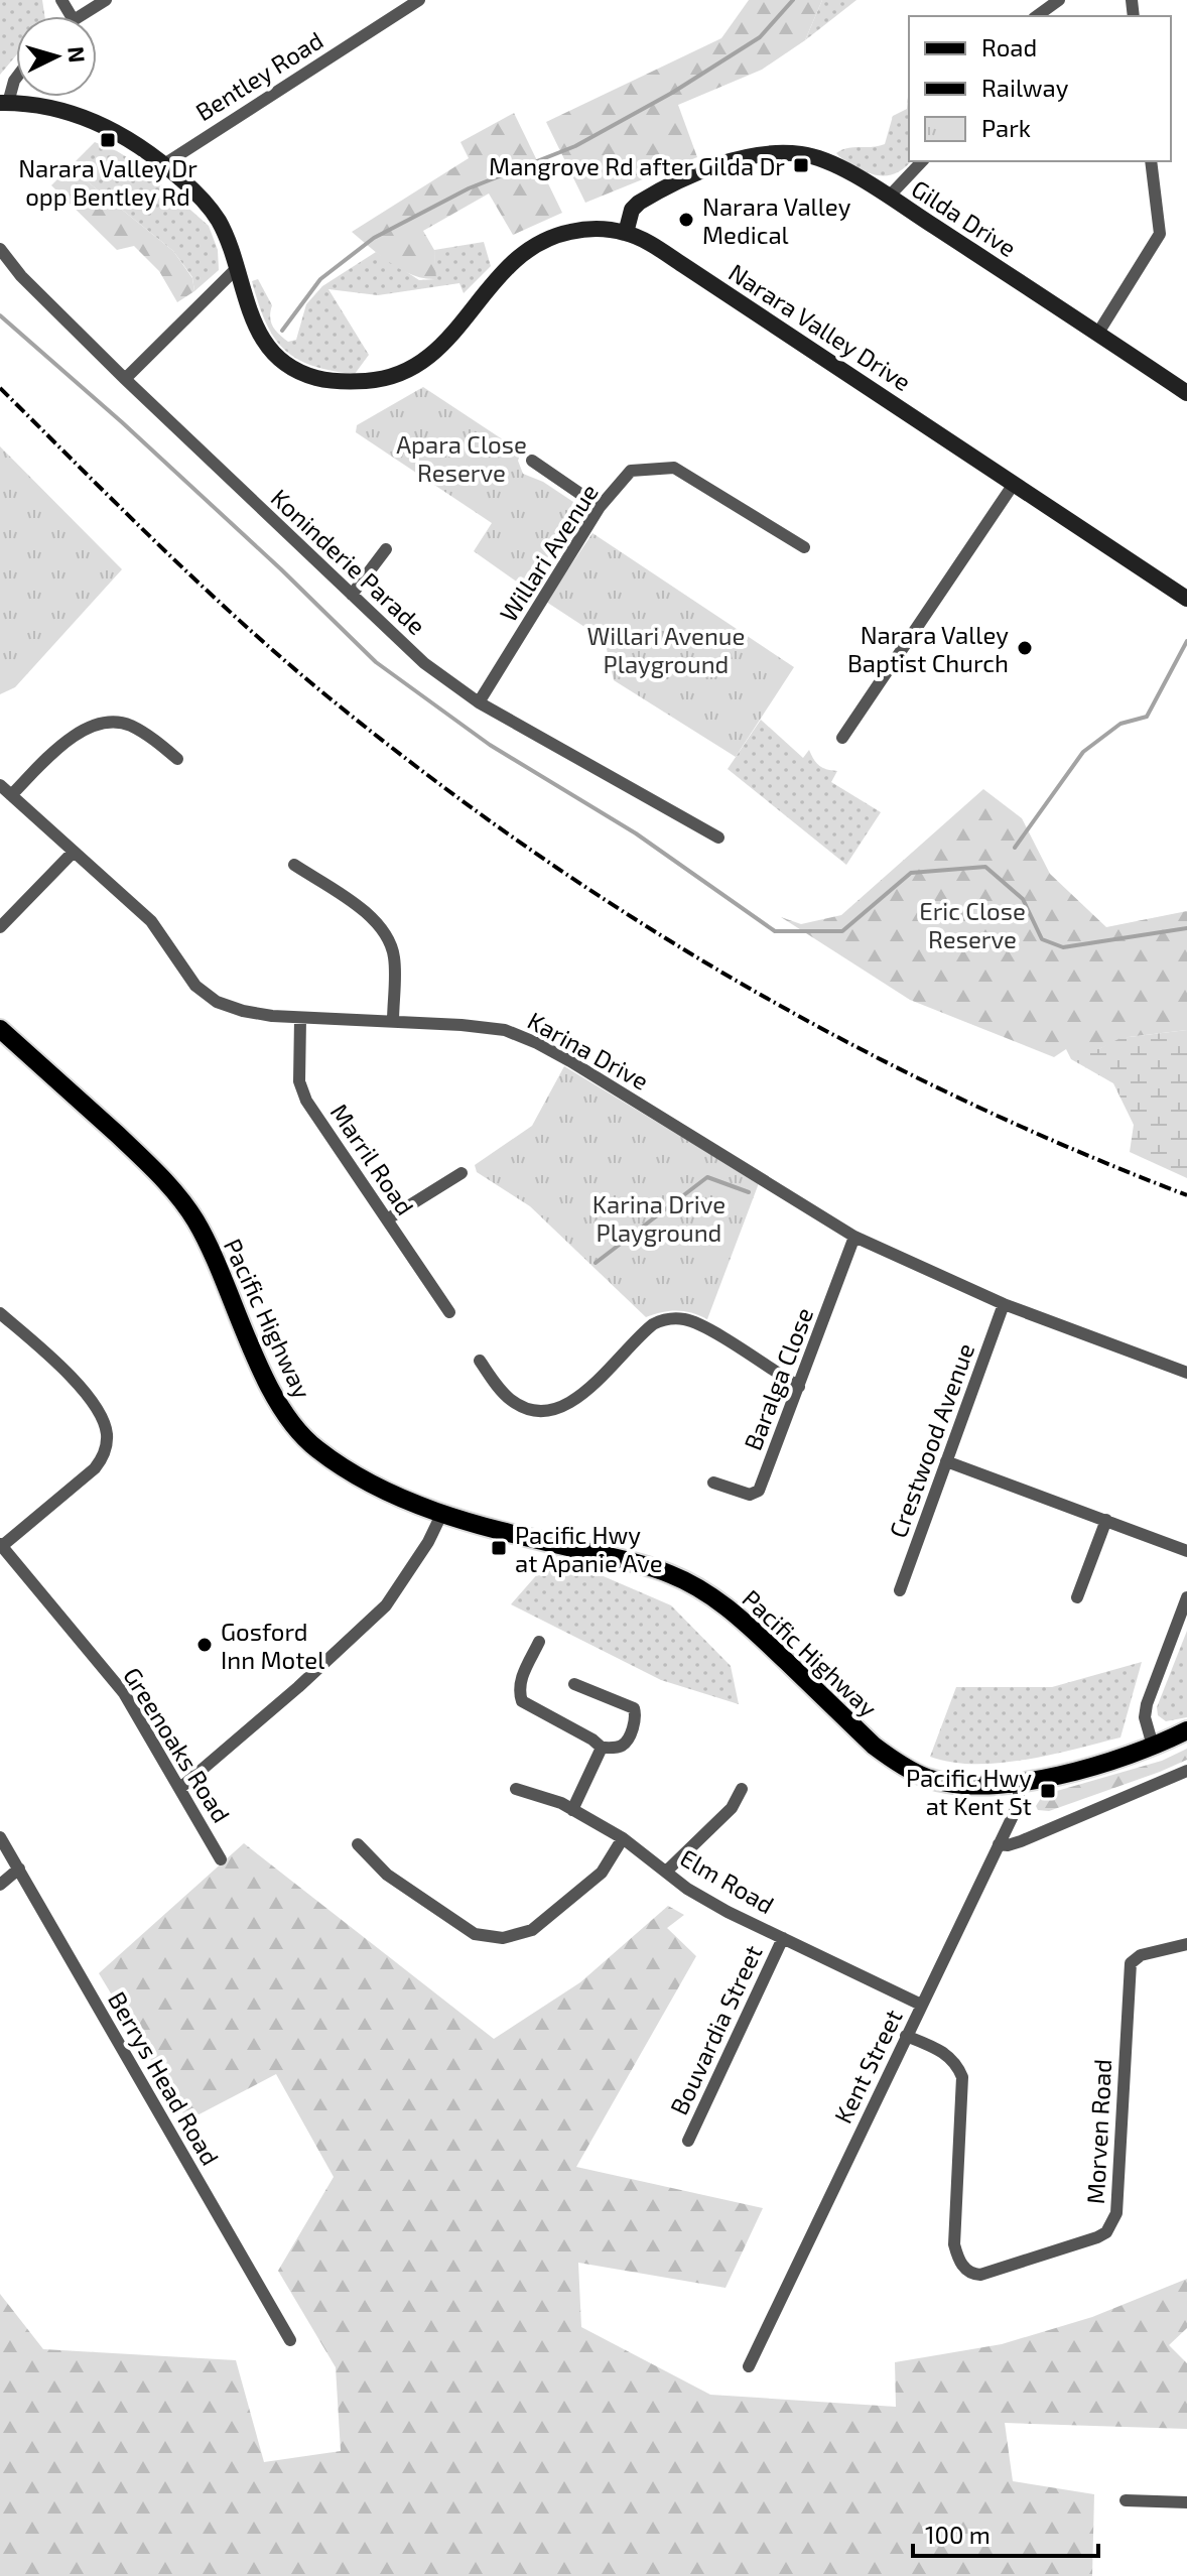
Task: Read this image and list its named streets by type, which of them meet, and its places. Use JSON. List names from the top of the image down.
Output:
{
  "streets": {
    "main road": ["Gilda Drive", "Narara Valley Drive", "Pacific Highway"],
    "street": [
      "Bentley Road",
      "Willari Avenue",
      "Koninderie Parade",
      "Karina Drive",
      "Marril Road",
      "Baralga Close",
      "Crestwood Avenue",
      "Greenoaks Road",
      "Elm Road",
      "Bouvardia Street",
      "Kent Street",
      "Berrys Head Road",
      "Morven Road"
    ]
  },
  "crossings": [
    ["Bentley Road", "Narara Valley Drive"],
    ["Gilda Drive", "Narara Valley Drive"],
    ["Willari Avenue", "Koninderie Parade"],
    ["Karina Drive", "Marril Road"],
    ["Karina Drive", "Baralga Close"],
    ["Karina Drive", "Crestwood Avenue"],
    ["Pacific Highway", "Kent Street"],
    ["Elm Road", "Bouvardia Street"],
    ["Elm Road", "Kent Street"],
    ["Kent Street", "Morven Road"]
  ],
  "parks": [
    "Apara Close Reserve",
    "Willari Avenue Playground",
    "Eric Close Reserve",
    "Karina Drive Playground"
  ],
  "places": {
    "transit": [
      "Narara Valley Dr opp Bentley Rd",
      "Mangrove Rd after Gilda Dr",
      "Pacific Hwy at Apanie Ave",
      "Pacific Hwy at Kent St"
    ],
    "other": ["Narara Valley Medical", "Narara Valley Baptist Church", "Gosford Inn Motel"]
  },
  "legend": ["Road", "Railway", "Park"],
  "scale_bar": "100 m",
  "north": "right"
}
